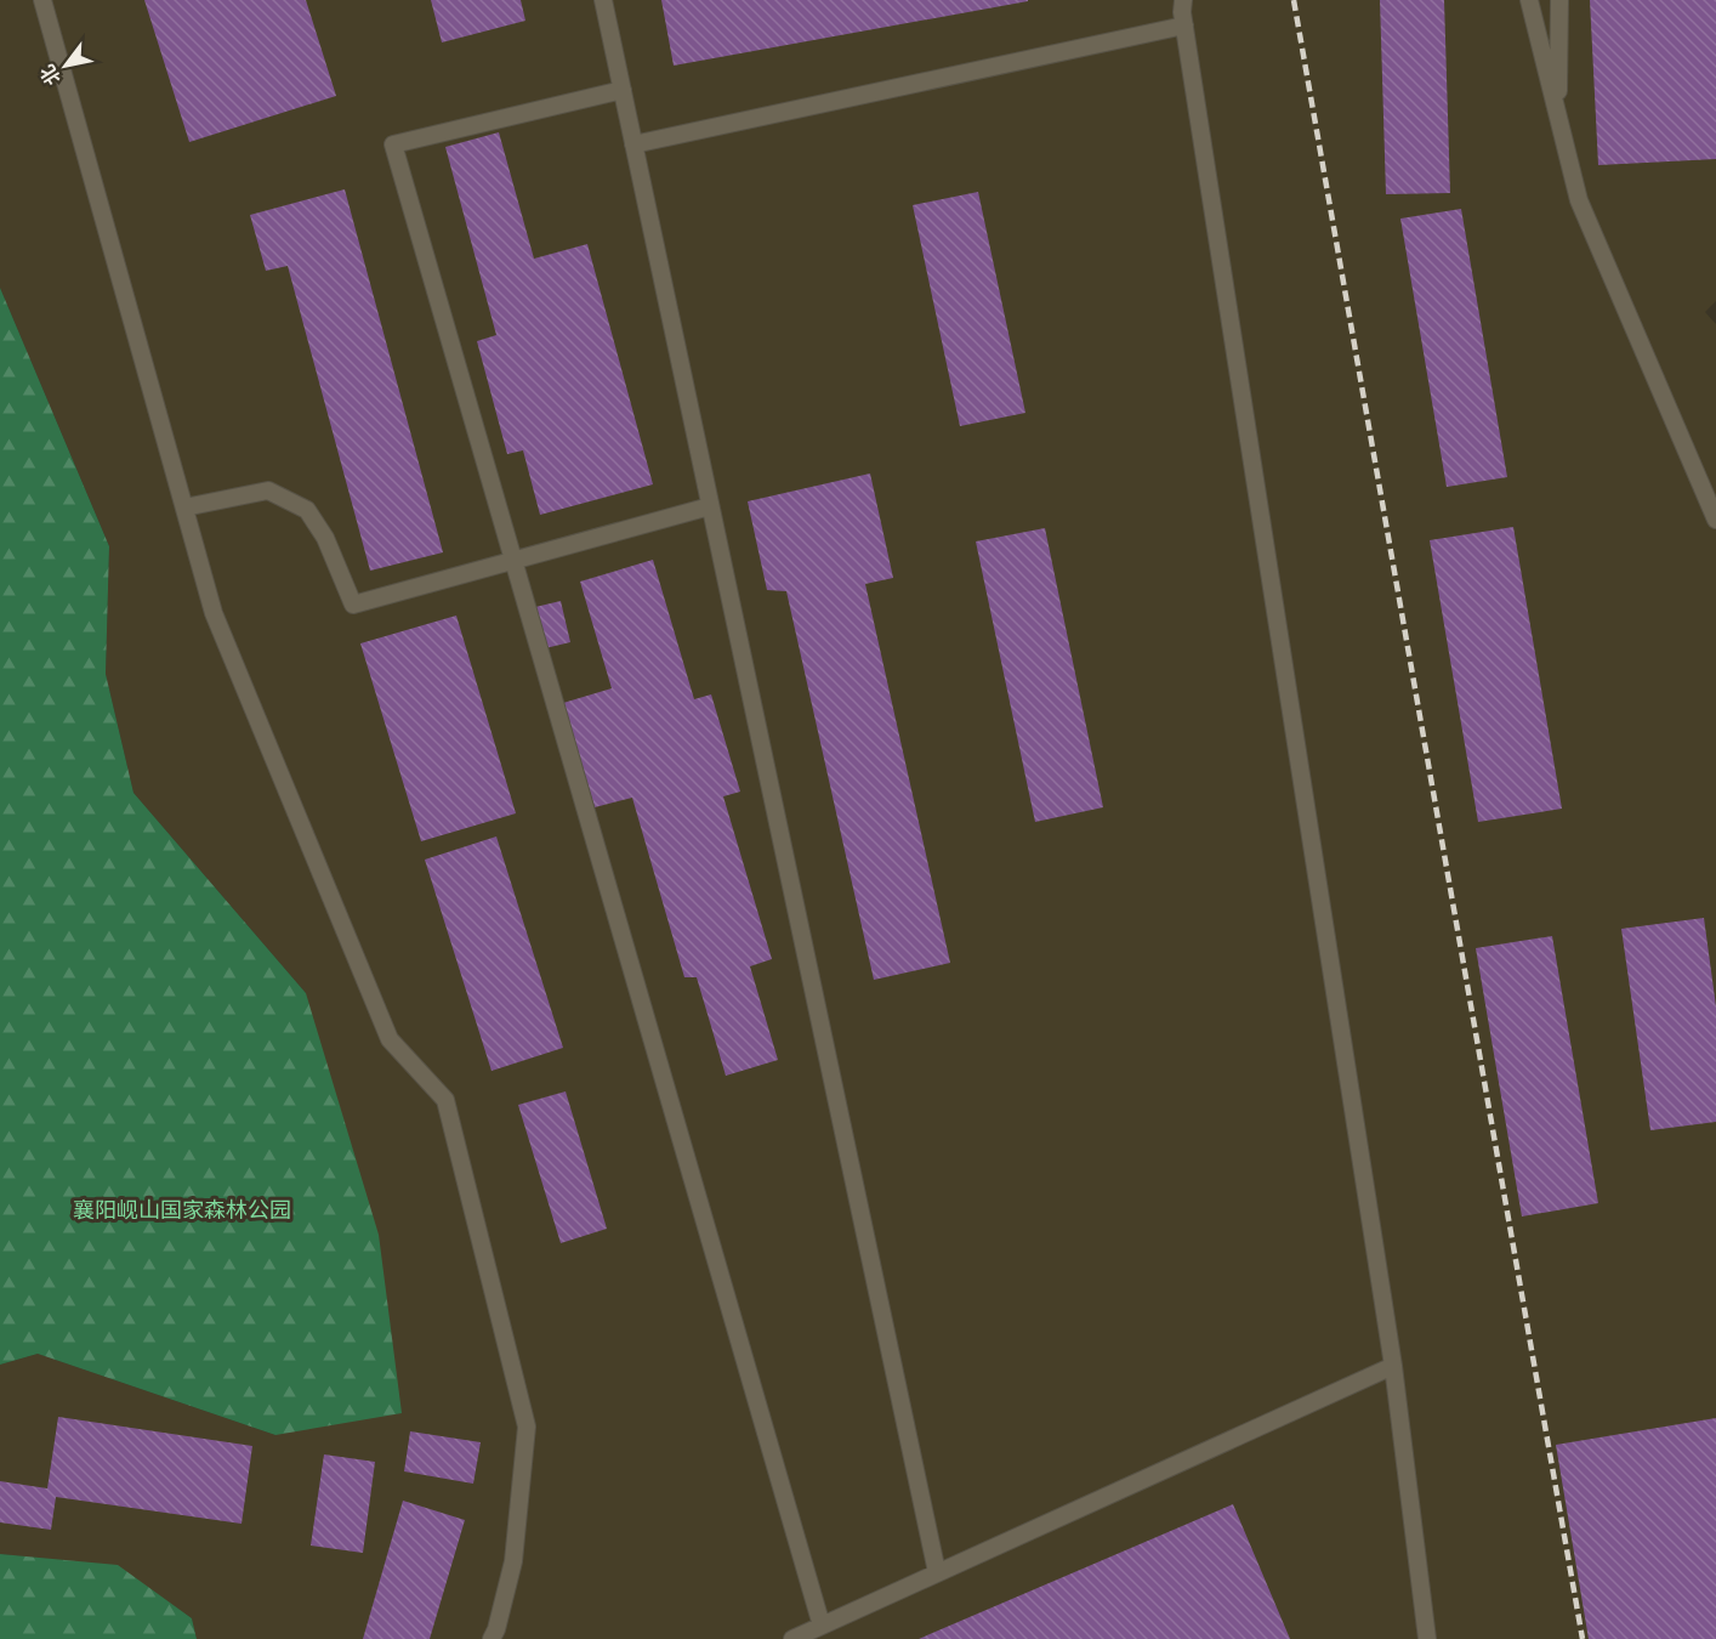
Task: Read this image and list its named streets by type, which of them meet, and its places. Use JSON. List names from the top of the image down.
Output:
{
  "parks": ["襄阳岘山国家森林公园"],
  "north": "bottom left"
}
